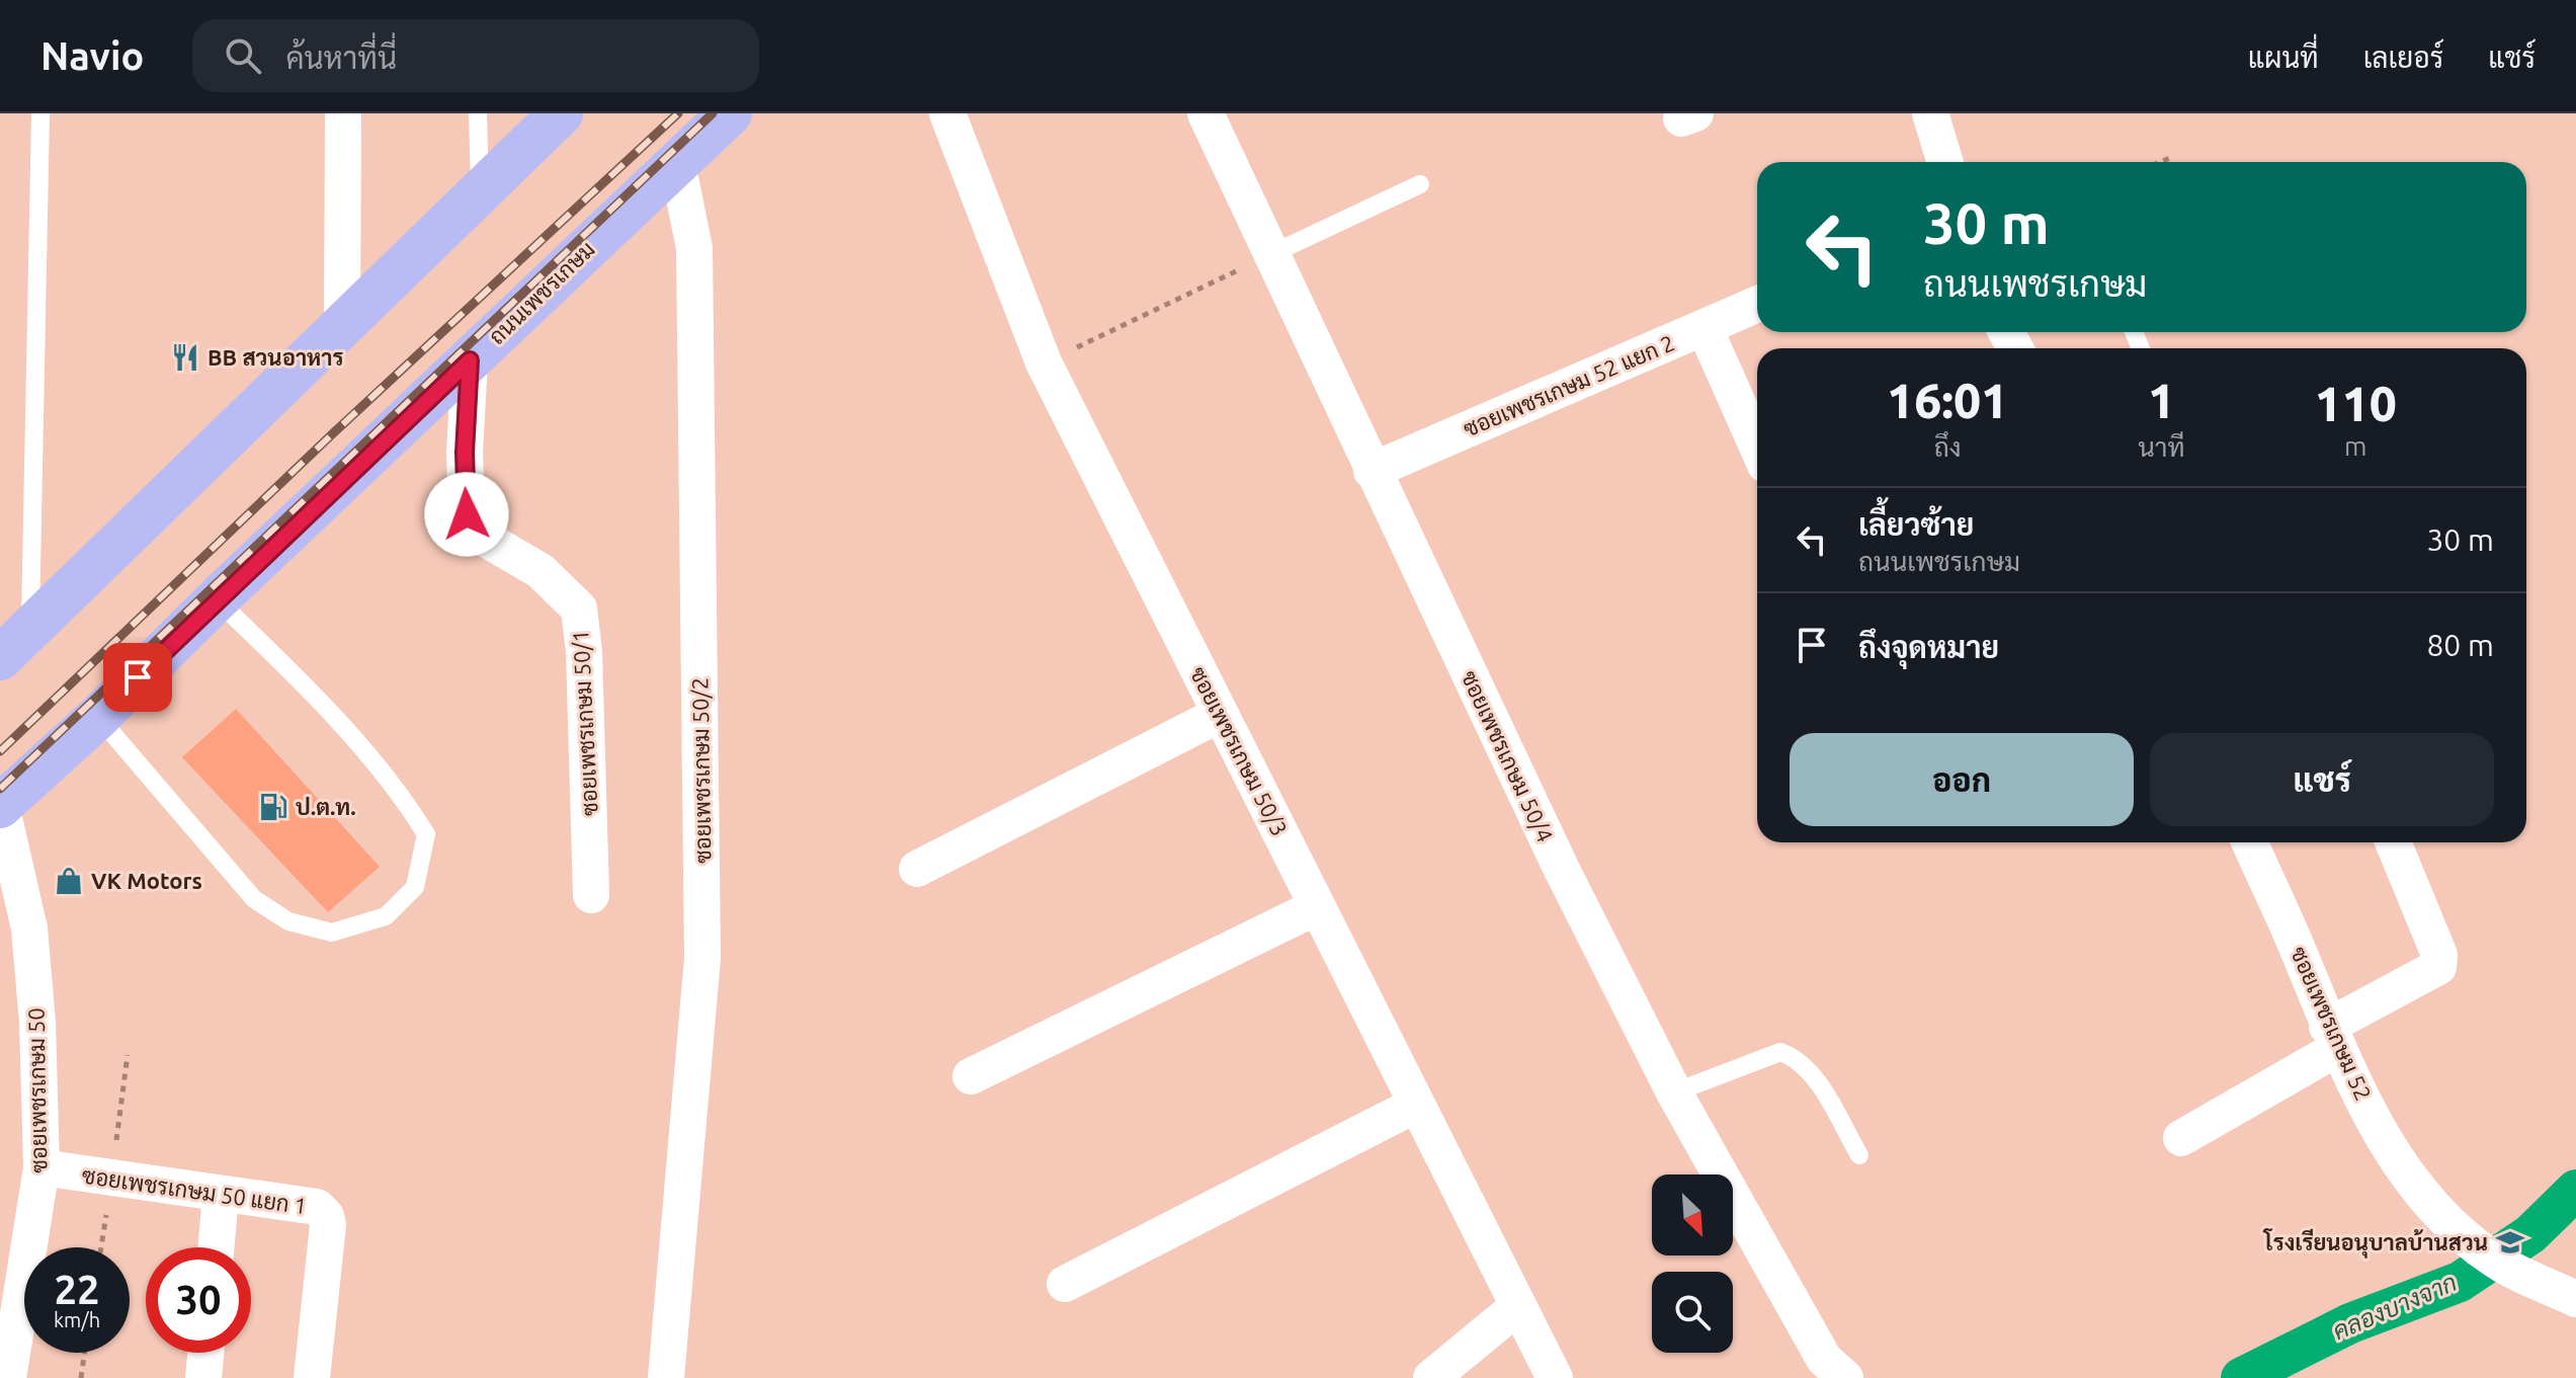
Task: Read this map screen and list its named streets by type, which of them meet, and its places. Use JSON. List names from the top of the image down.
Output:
{
  "streets": {
    "main road": ["ถนนเพชรเกษม"],
    "street": [
      "ซอยเพชรเกษม 52 แยก 2",
      "ซอยเพชรเกษม 50/1",
      "ซอยเพชรเกษม 50/3",
      "ซอยเพชรเกษม 50/4",
      "ซอยเพชรเกษม 50/2",
      "ซอยเพชรเกษม 52",
      "ซอยเพชรเกษม 50",
      "ซอยเพชรเกษม 50 แยก 1"
    ]
  },
  "crossings": [
    ["ถนนเพชรเกษม", "ซอยเพชรเกษม 50/1"],
    ["ถนนเพชรเกษม", "ซอยเพชรเกษม 50/2"],
    ["ถนนเพชรเกษม", "ซอยเพชรเกษม 50"],
    ["ซอยเพชรเกษม 52 แยก 2", "ซอยเพชรเกษม 50/4"],
    ["ซอยเพชรเกษม 50", "ซอยเพชรเกษม 50 แยก 1"]
  ],
  "water": ["คลองบางจาก"],
  "places": {
    "restaurant": ["BB สวนอาหาร"],
    "fuel station": ["ป.ต.ท."],
    "shop": ["VK Motors"],
    "school or university": ["โรงเรียนอนุบาลบ้านสวน"]
  },
  "north": "bottom right",
  "page": {
    "header": "Navio",
    "search": "ค้นหาที่นี่",
    "nav": ["แผนที่", "เลเยอร์", "แชร์"],
    "turn": ["30 m", "ถนนเพชรเกษม"],
    "eta": [
      "16:01",
      "ถึง",
      "1",
      "นาที",
      "110",
      "m"
    ],
    "list": [
      {
        "name": "เลี้ยวซ้าย",
        "note": "ถนนเพชรเกษม",
        "value": "30 m"
      },
      {
        "name": "ถึงจุดหมาย",
        "value": "80 m"
      }
    ],
    "buttons": ["ออก", "แชร์"],
    "speed": "22 km/h",
    "limit": "30"
  }
}
